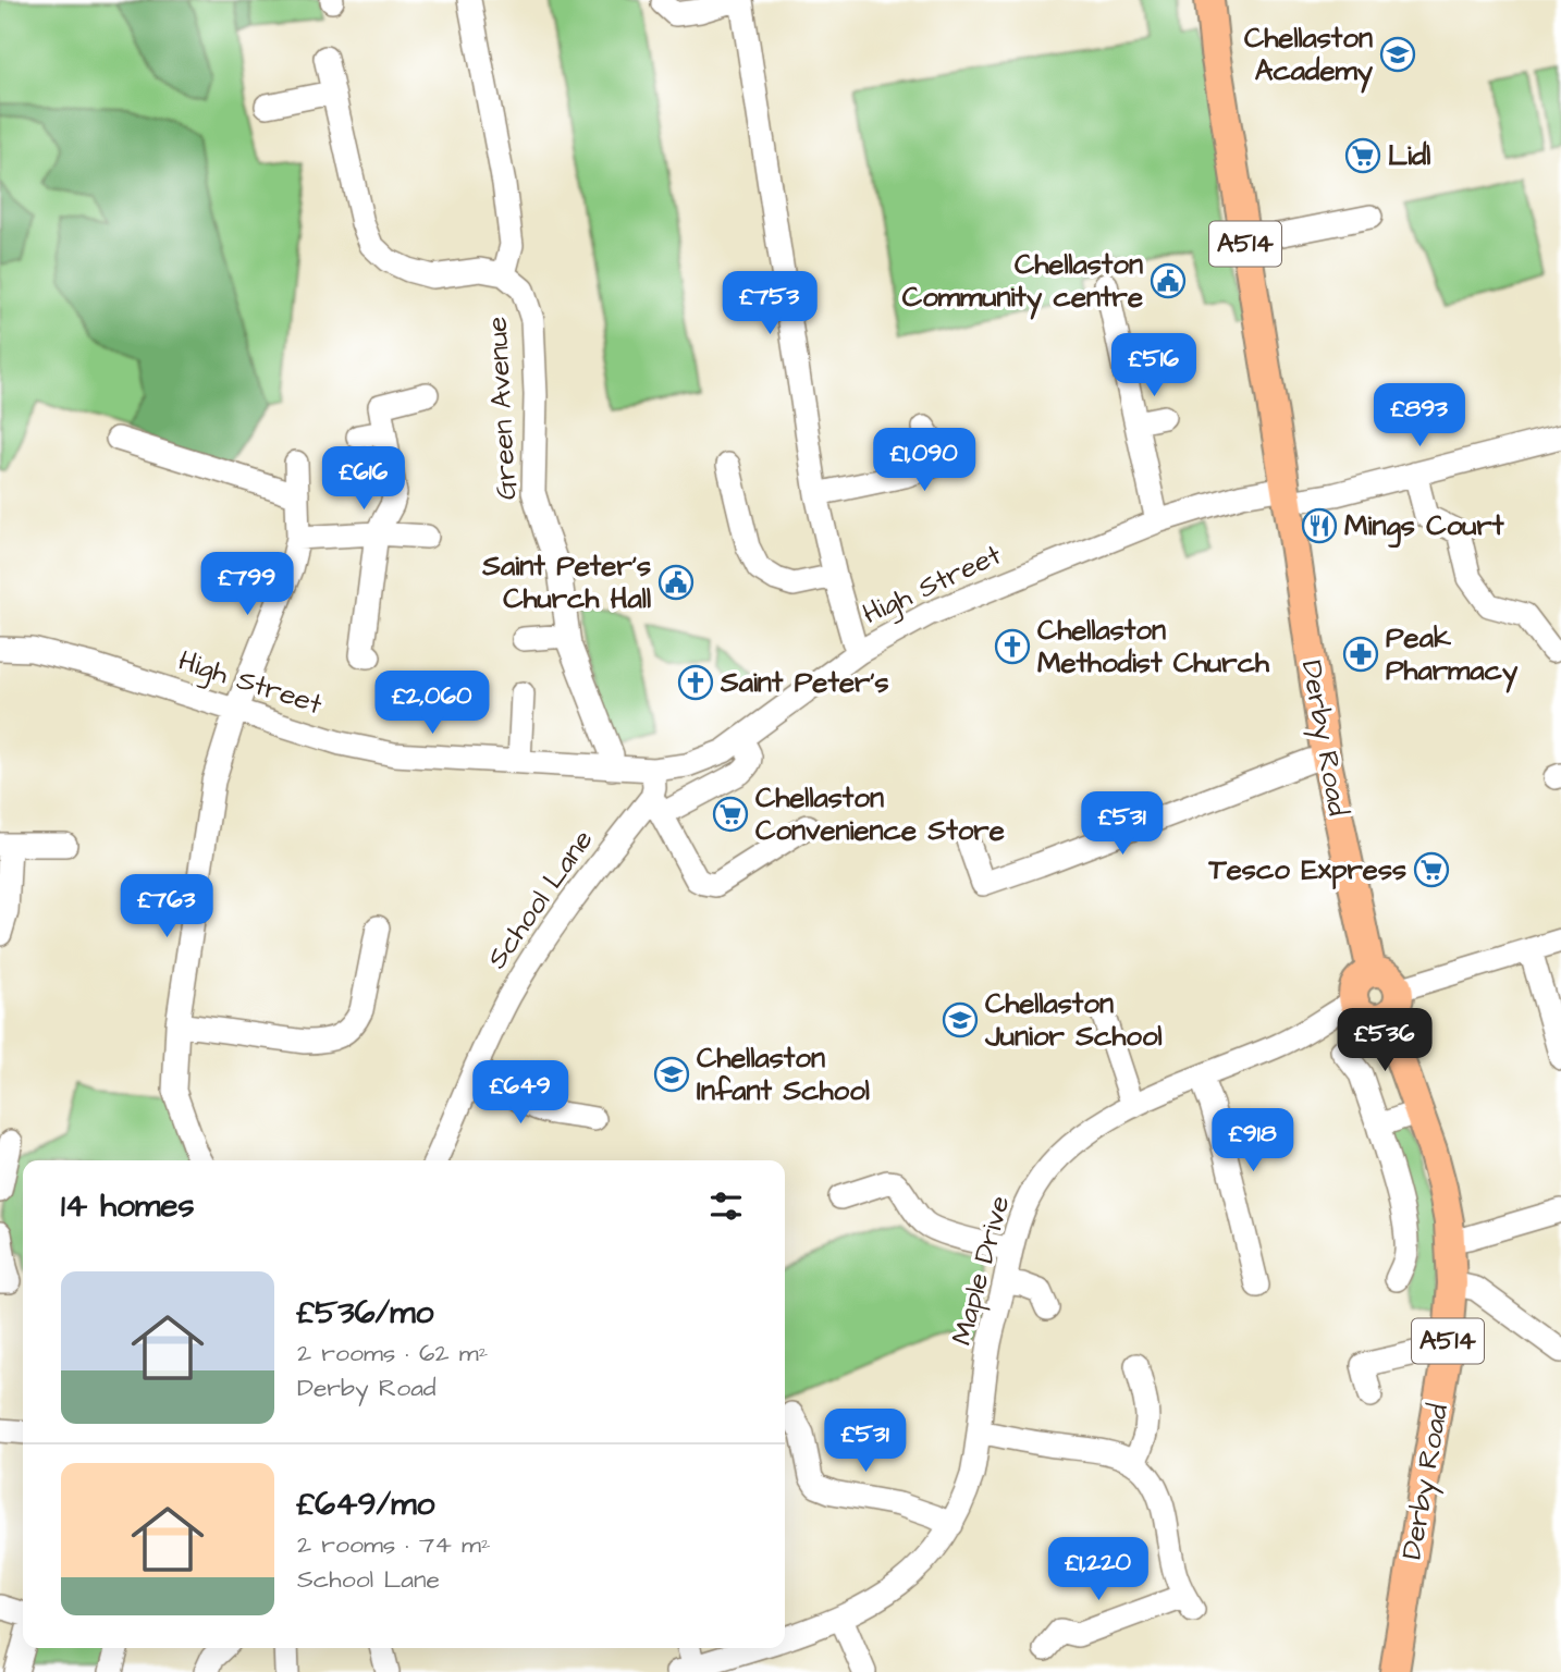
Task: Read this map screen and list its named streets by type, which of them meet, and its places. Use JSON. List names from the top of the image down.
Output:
{
  "streets": {
    "main road": ["A514", "Derby Road"],
    "street": [
      "Green Avenue",
      "High Street",
      "School Lane",
      "Maple Drive"
    ]
  },
  "crossings": [
    ["A514", "High Street"],
    ["A514", "Derby Road"],
    ["Green Avenue", "High Street"],
    ["High Street", "Derby Road"],
    ["Derby Road", "Maple Drive"]
  ],
  "places": {
    "school or university": ["Chellaston Academy", "Chellaston Junior School", "Chellaston Infant School"],
    "supermarket": ["Lidl", "Chellaston Convenience Store", "Tesco Express"],
    "public building": ["Chellaston Community centre", "Saint Peter's Church Hall"],
    "restaurant": ["Mings Court"],
    "church": ["Chellaston Methodist Church", "Saint Peter's"],
    "pharmacy": ["Peak Pharmacy"]
  },
  "page": {
    "price": [
      "£753",
      "£516",
      "£893",
      "£1,090",
      "£616",
      "£799",
      "£2,060",
      "£531",
      "£763",
      "£536",
      "£649",
      "£918",
      "£531",
      "£1,220"
    ],
    "heading": "14 homes",
    "list": [
      {
        "name": "£536/mo",
        "note": "2 rooms · 62 m² · Derby Road"
      },
      {
        "name": "£649/mo",
        "note": "2 rooms · 74 m² · School Lane"
      }
    ]
  }
}
